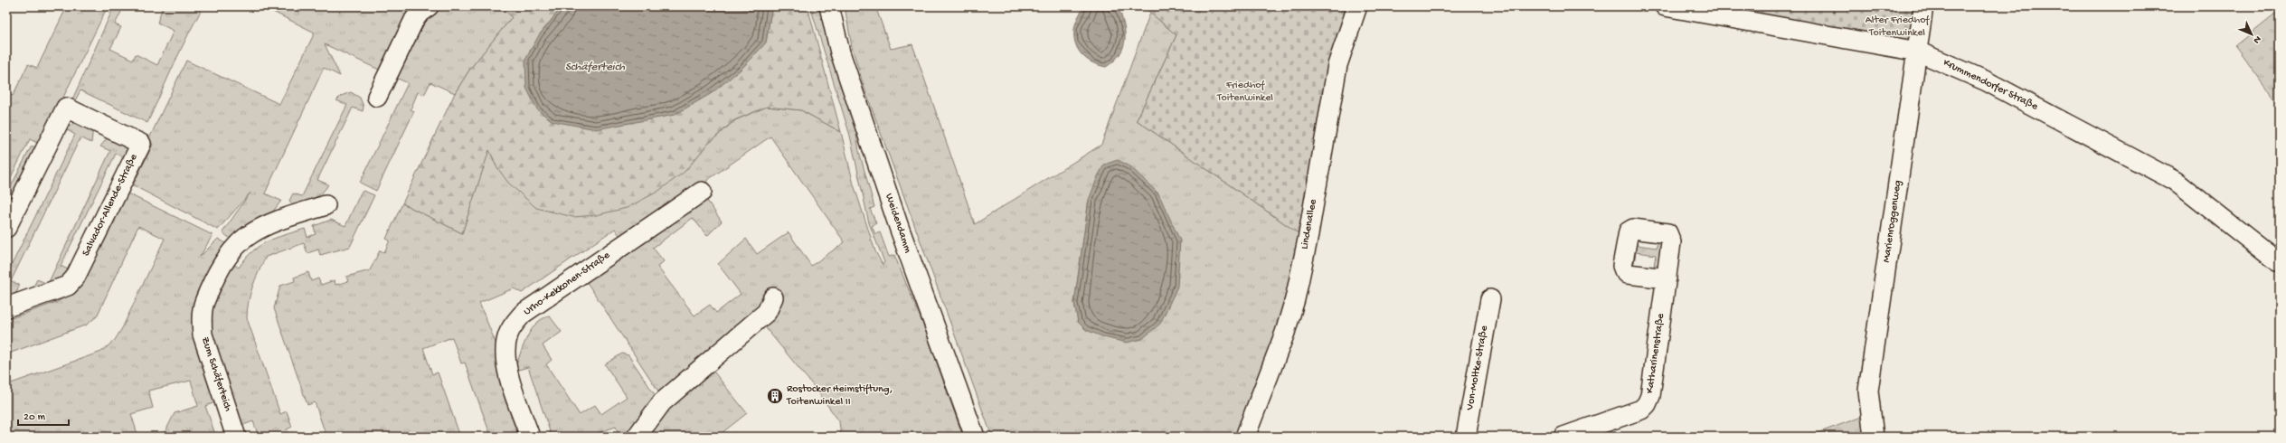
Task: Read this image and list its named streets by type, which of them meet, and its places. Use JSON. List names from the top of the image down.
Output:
{
  "streets": {
    "street": [
      "Krummendorfer Straße",
      "Salvador-Allende-Straße",
      "Marienroggenweg",
      "Weidendamm",
      "Lindenallee",
      "Urho-Kekkonen-Straße",
      "Katharinenstraße",
      "Von-Moltke-Straße",
      "Zum Schäferteich"
    ]
  },
  "crossings": [
    ["Krummendorfer Straße", "Marienroggenweg"]
  ],
  "water": ["Schäferteich"],
  "parks": ["Alter Friedhof Toitenwinkel", "Friedhof Toitenwinkel"],
  "places": {
    "building": ["Rostocker Heimstiftung, Toitenwinkel II"]
  },
  "scale_bar": "20 m",
  "north": "bottom right"
}
